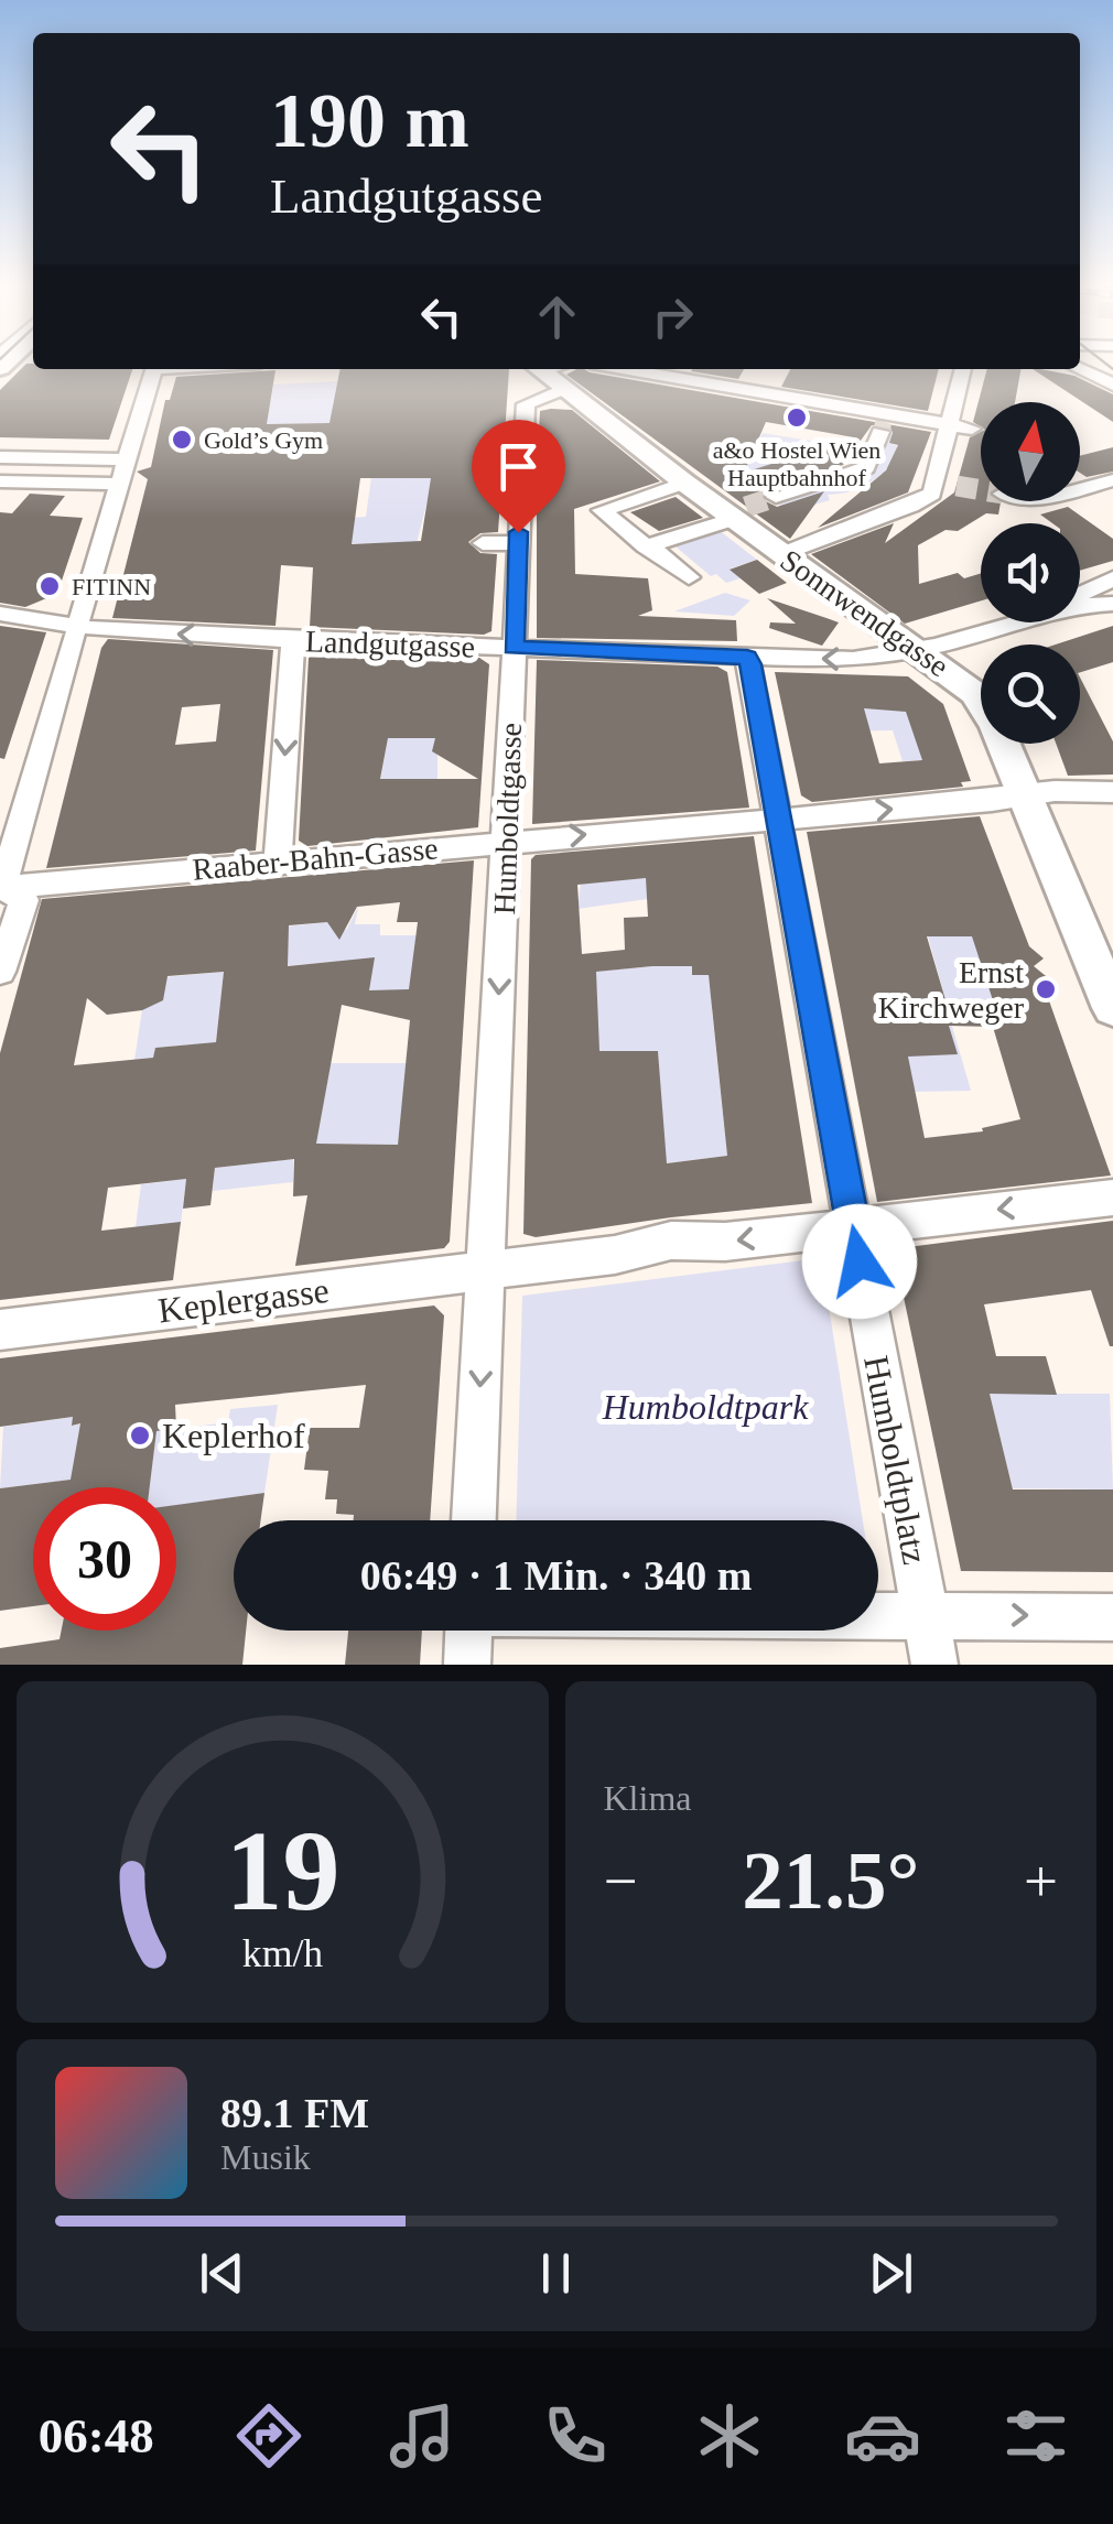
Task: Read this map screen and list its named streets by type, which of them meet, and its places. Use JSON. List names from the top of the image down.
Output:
{
  "streets": {
    "main road": ["Sonnwendgasse"],
    "street": [
      "Landgutgasse",
      "Humboldtgasse",
      "Raaber-Bahn-Gasse",
      "Keplergasse",
      "Humboldtplatz"
    ]
  },
  "crossings": [
    ["Sonnwendgasse", "Landgutgasse"],
    ["Sonnwendgasse", "Humboldtgasse"],
    ["Sonnwendgasse", "Raaber-Bahn-Gasse"],
    ["Landgutgasse", "Humboldtgasse"],
    ["Landgutgasse", "Humboldtplatz"],
    ["Humboldtgasse", "Raaber-Bahn-Gasse"],
    ["Humboldtgasse", "Keplergasse"],
    ["Raaber-Bahn-Gasse", "Humboldtplatz"]
  ],
  "one_way": ["Humboldtgasse", "Raaber-Bahn-Gasse"],
  "parks": ["Humboldtpark"],
  "places": [
    "a&o Hostel Wien Hauptbahnhof",
    "Gold’s Gym",
    "FITINN",
    "Ernst Kirchweger",
    "Keplerhof"
  ],
  "north": "top",
  "page": {
    "turn": ["190 m", "Landgutgasse"],
    "limit": "30",
    "trip": "06:49 · 1 Min. · 340 m",
    "tile": "Klima",
    "heat": ["−", "21.5°", "+"],
    "song": ["89.1 FM", "Musik"],
    "tabs": "06:48",
    "gauge": ["19", "km/h"]
  }
}
